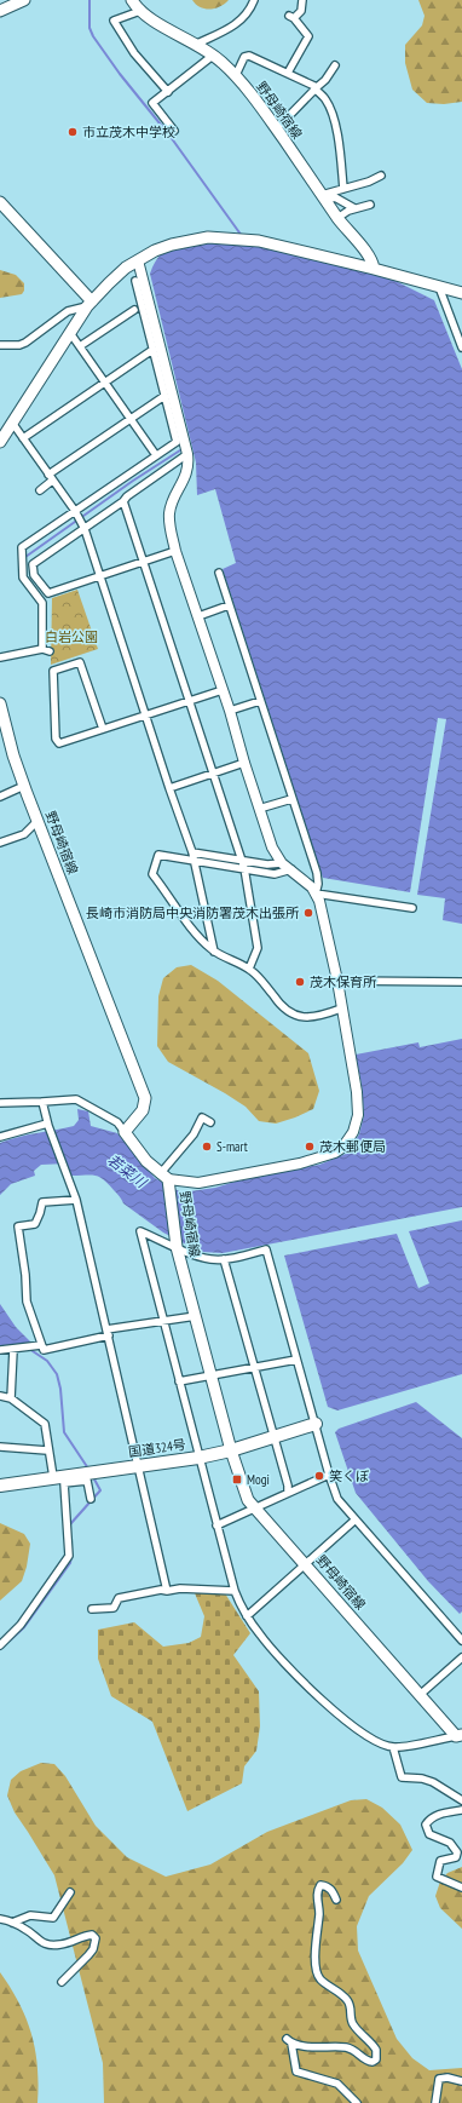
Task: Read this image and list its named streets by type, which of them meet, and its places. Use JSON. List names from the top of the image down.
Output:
{
  "streets": {
    "highway": ["国道324号"],
    "main road": ["野母崎宿線"]
  },
  "crossings": [
    ["野母崎宿線", "国道324号"]
  ],
  "water": ["若菜川"],
  "parks": ["白岩公園"],
  "places": {
    "other": [
      "市立茂木中学校",
      "長崎市消防局中央消防署茂木出張所",
      "茂木保育所",
      "S-mart",
      "茂木郵便局",
      "笑くぼ"
    ],
    "transit": ["Mogi"]
  }
}
